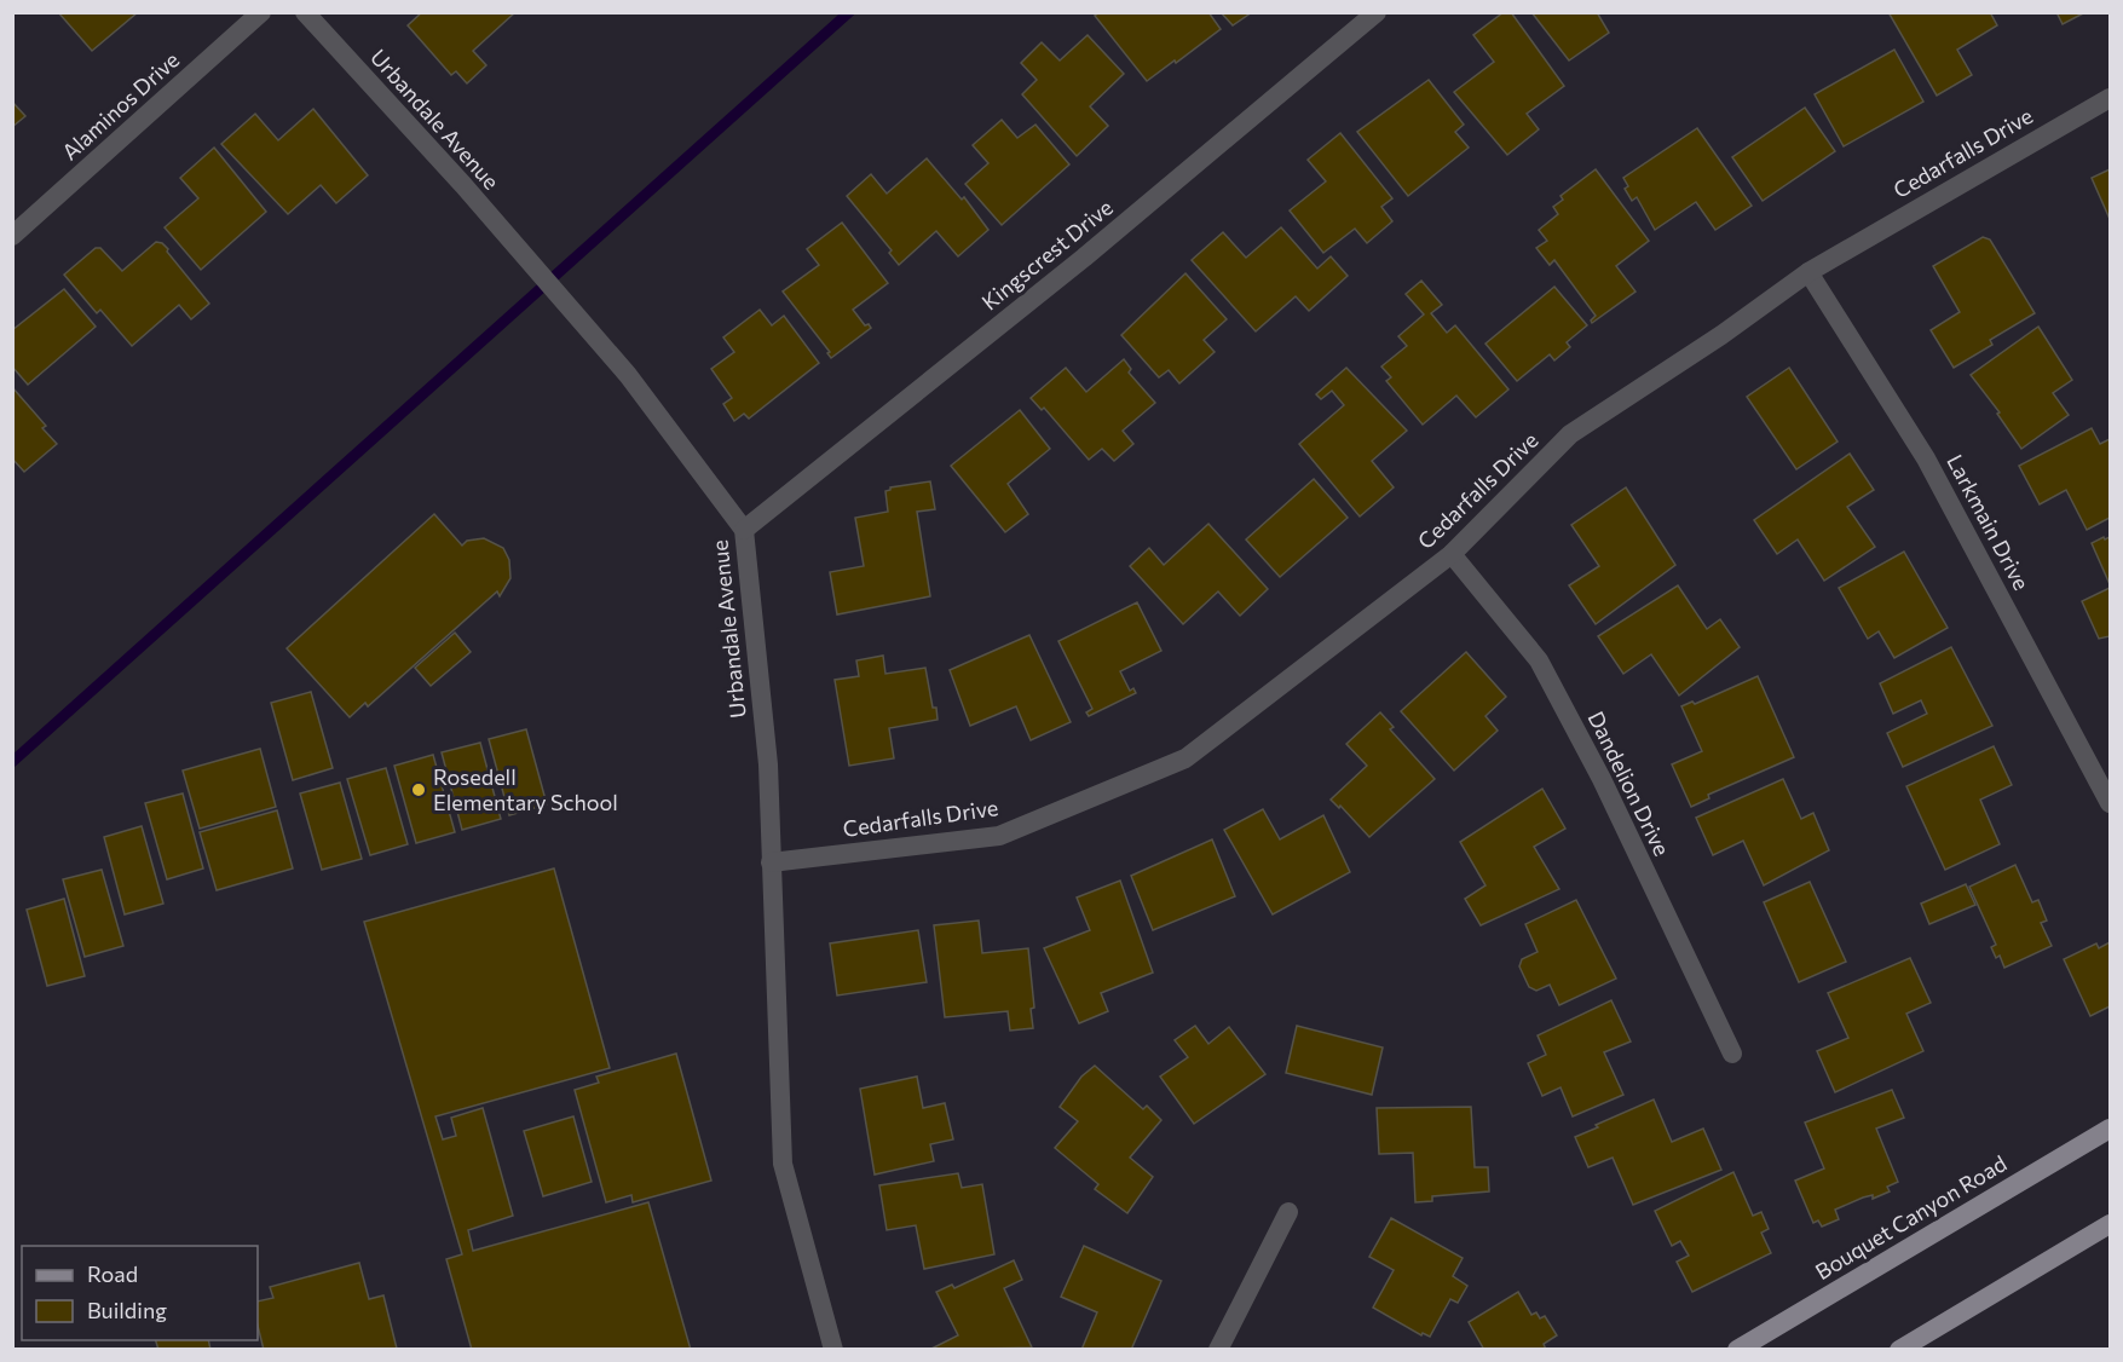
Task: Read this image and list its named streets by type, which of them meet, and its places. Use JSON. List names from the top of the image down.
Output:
{
  "streets": {
    "main road": ["Bouquet Canyon Road"],
    "street": [
      "Alaminos Drive",
      "Urbandale Avenue",
      "Cedarfalls Drive",
      "Kingscrest Drive",
      "Larkmain Drive",
      "Dandelion Drive"
    ]
  },
  "crossings": [
    ["Urbandale Avenue", "Cedarfalls Drive"],
    ["Urbandale Avenue", "Kingscrest Drive"],
    ["Cedarfalls Drive", "Larkmain Drive"],
    ["Cedarfalls Drive", "Dandelion Drive"]
  ],
  "places": ["Rosedell Elementary School"],
  "legend": ["Road", "Building"]
}
